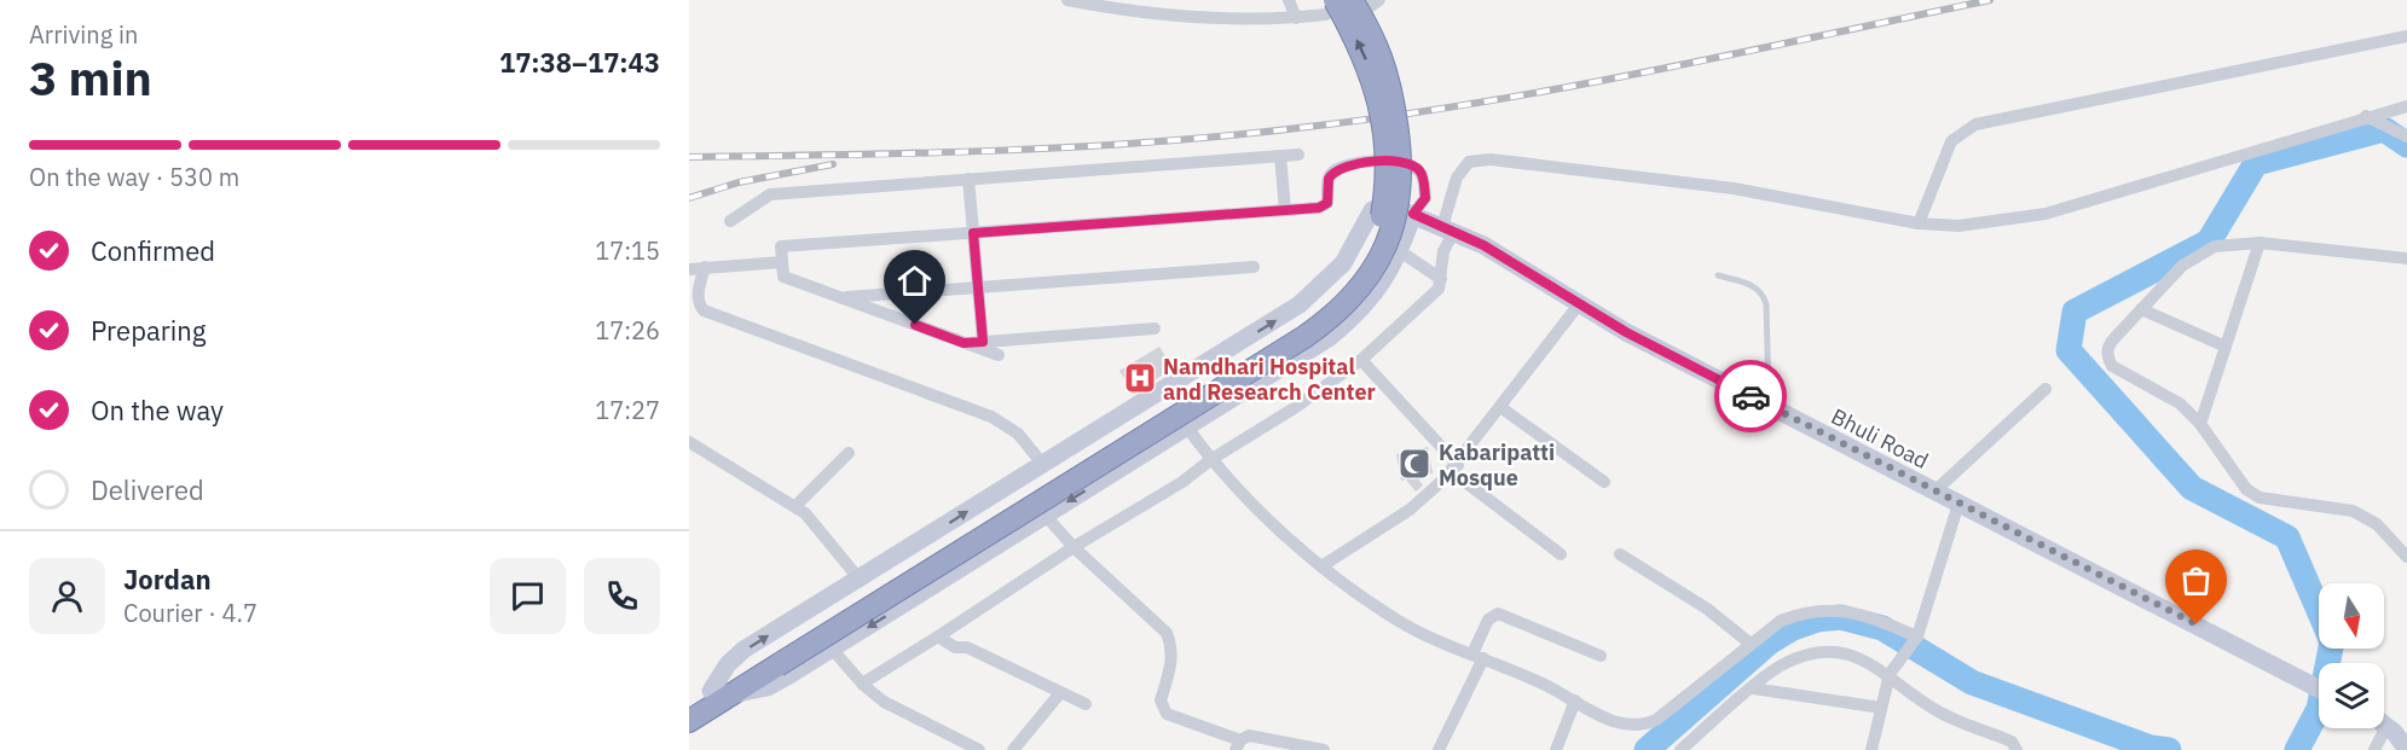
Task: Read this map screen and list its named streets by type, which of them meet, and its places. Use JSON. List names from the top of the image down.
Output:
{
  "streets": {
    "main road": ["Bhuli Road"]
  },
  "places": {
    "hospital": ["Namdhari Hospital and Research Center"],
    "mosque": ["Kabaripatti Mosque"]
  },
  "north": "bottom",
  "page": {
    "heading": ["3 min", "Arriving in", "17:38–17:43"],
    "panel": ["Jordan", "Courier · 4.7"],
    "bar": "On the way · 530 m",
    "list": [
      ["Confirmed", "17:15"],
      ["Preparing", "17:26"],
      ["On the way", "17:27"],
      "Delivered"
    ]
  }
}
